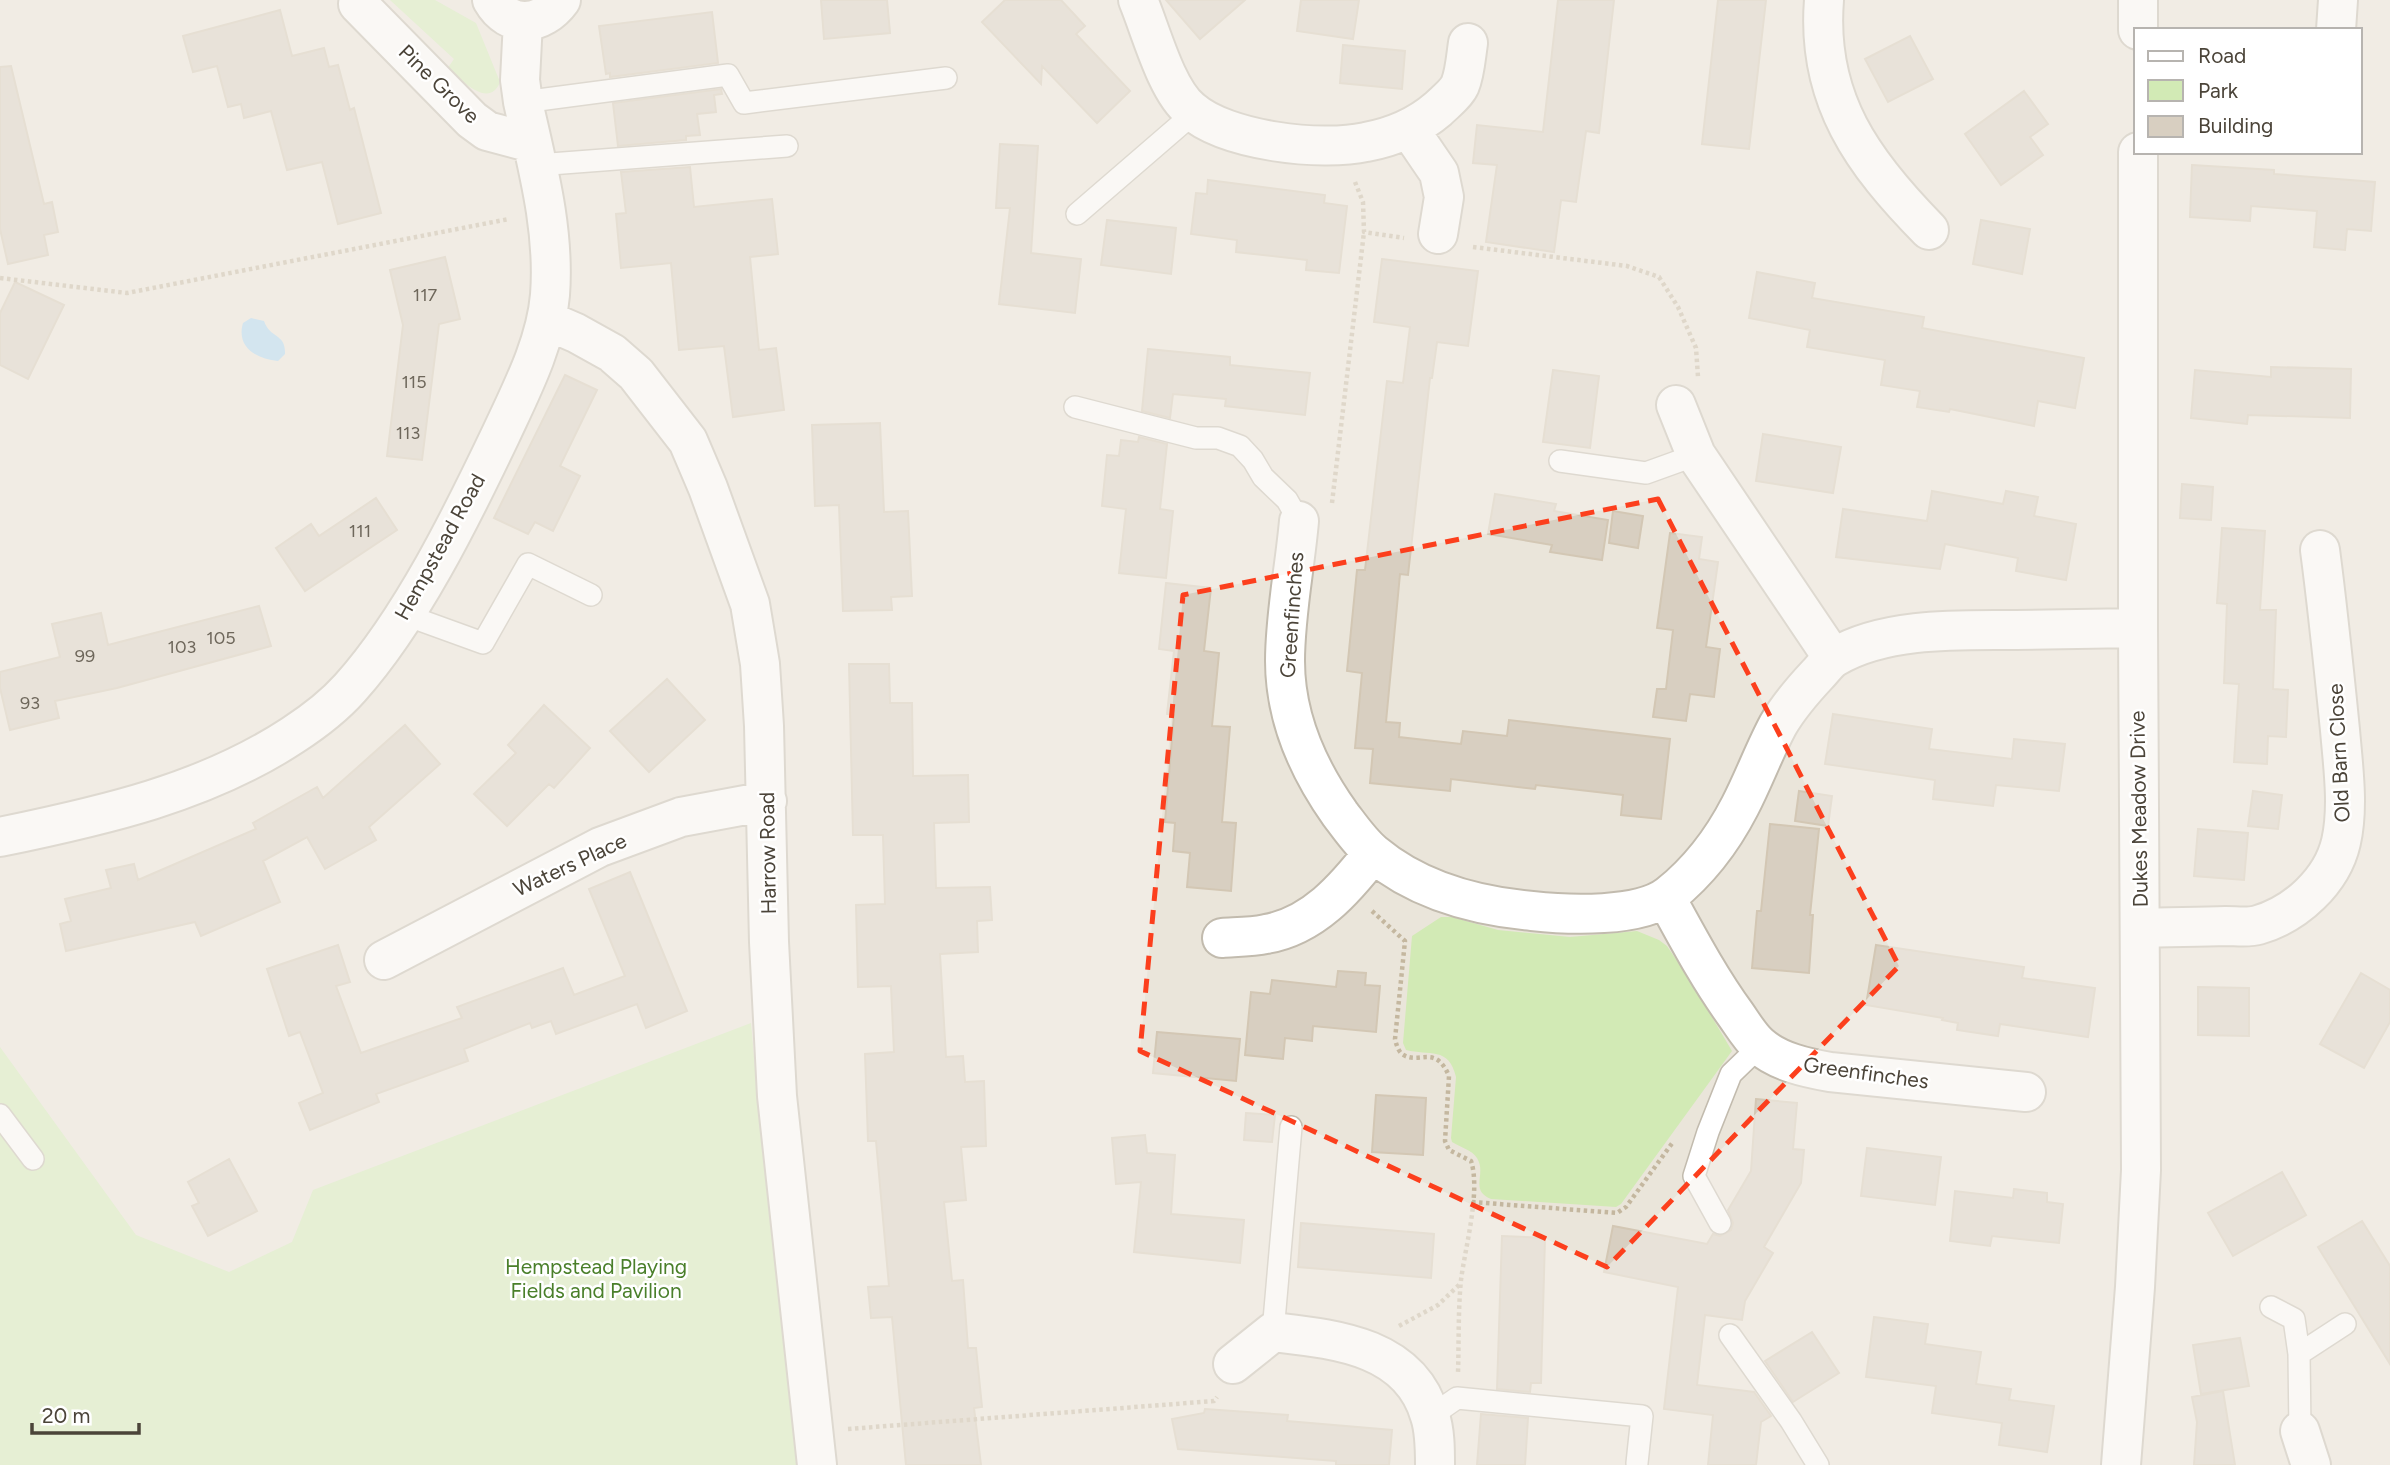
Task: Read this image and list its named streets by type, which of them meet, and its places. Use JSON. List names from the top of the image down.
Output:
{
  "streets": {
    "street": [
      "Pine Grove",
      "Hempstead Road",
      "Greenfinches",
      "Old Barn Close",
      "Dukes Meadow Drive",
      "Harrow Road",
      "Waters Place"
    ]
  },
  "crossings": [
    ["Pine Grove", "Hempstead Road"],
    ["Hempstead Road", "Harrow Road"],
    ["Greenfinches", "Dukes Meadow Drive"],
    ["Old Barn Close", "Dukes Meadow Drive"],
    ["Harrow Road", "Waters Place"]
  ],
  "parks": ["Hempstead Playing Fields and Pavilion"],
  "house_numbers": [
    "117",
    "115",
    "113",
    "111",
    "105",
    "103",
    "99",
    "93"
  ],
  "legend": ["Road", "Park", "Building"],
  "scale_bar": "20 m"
}
